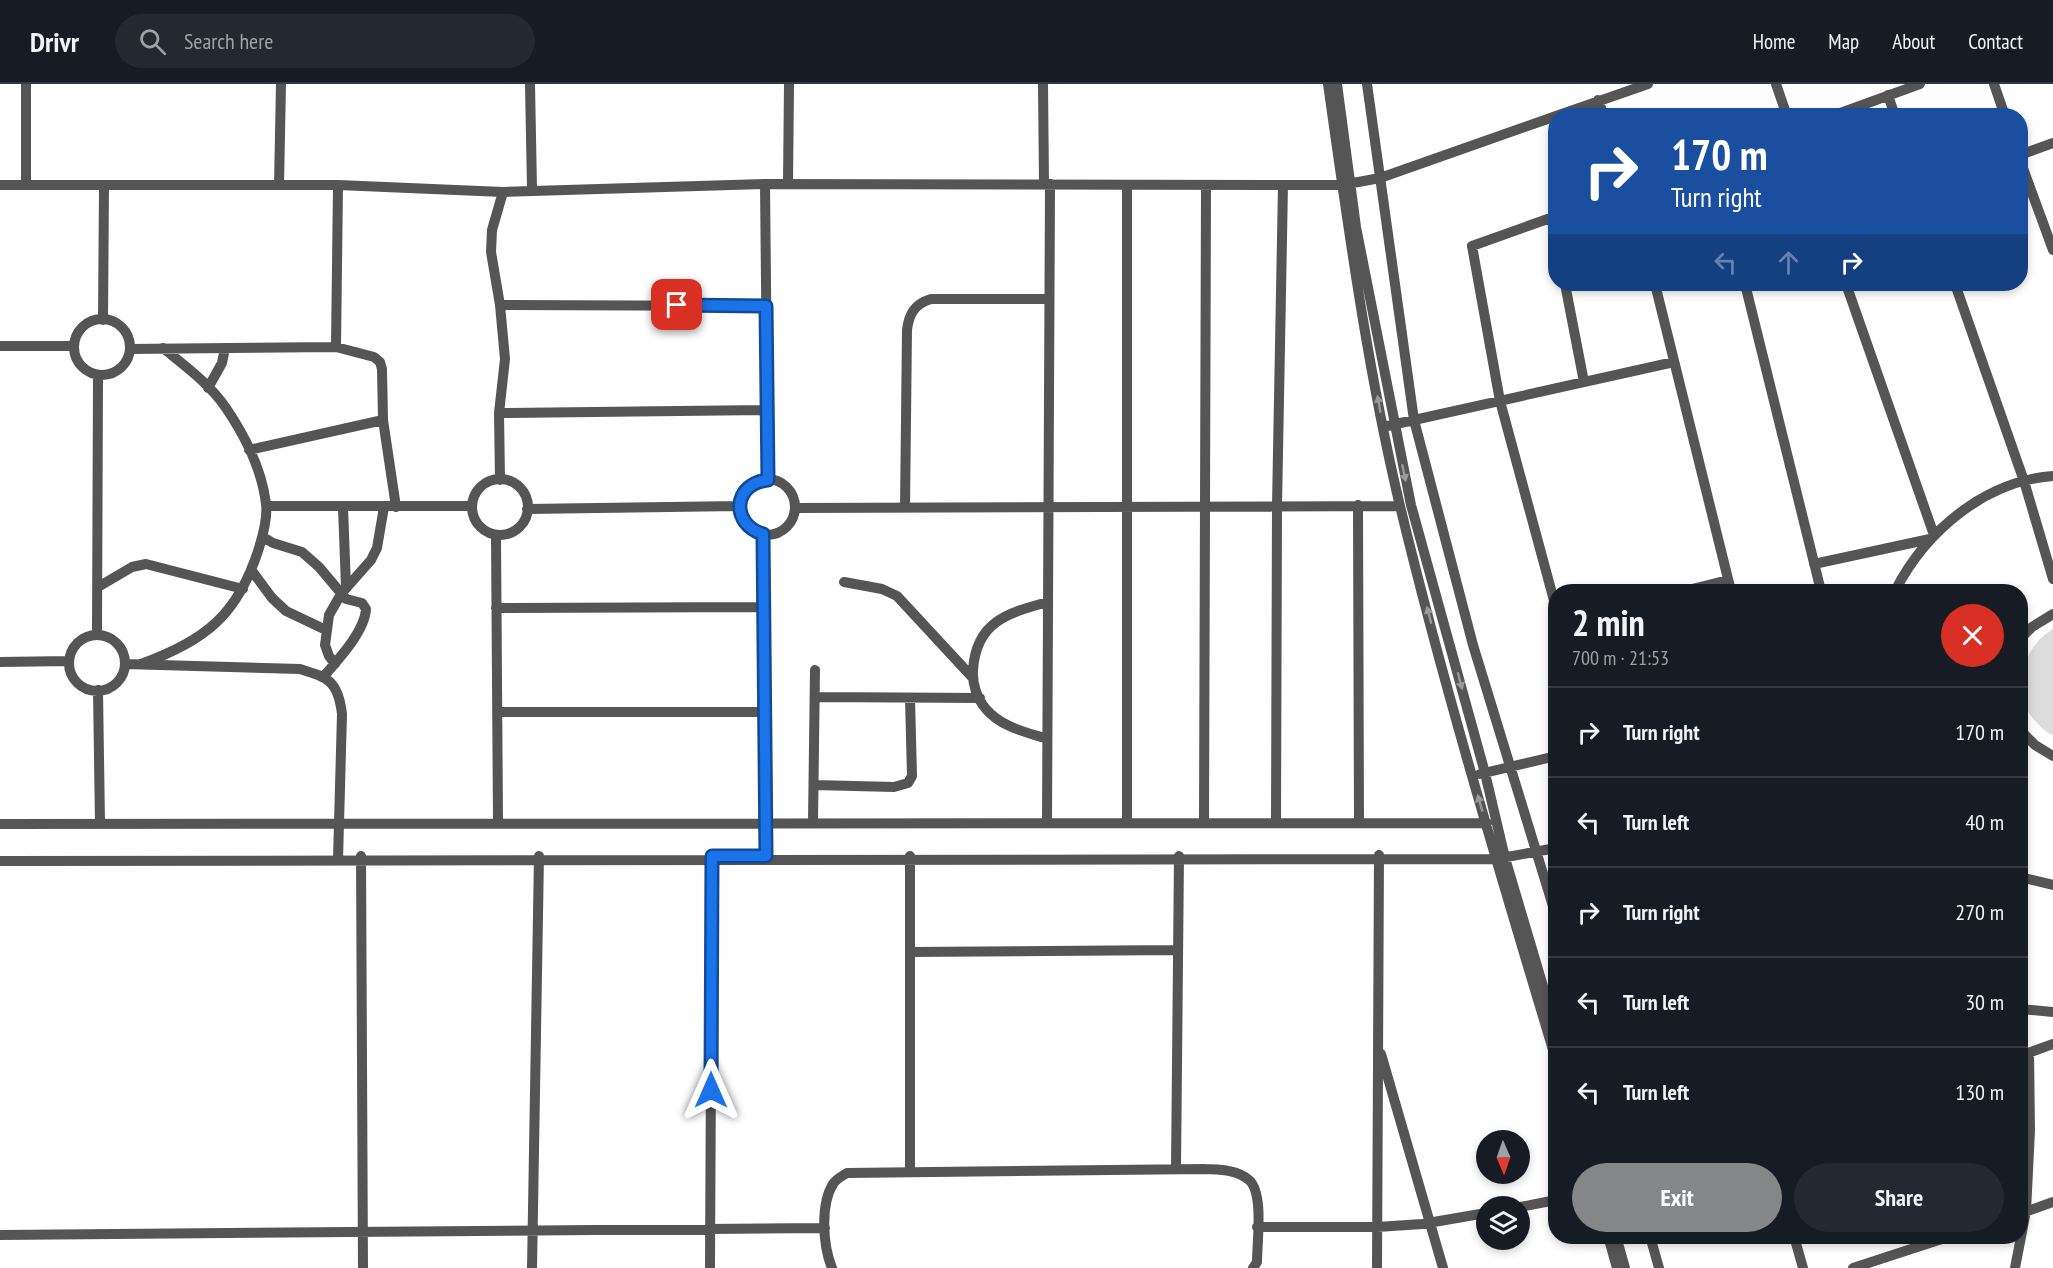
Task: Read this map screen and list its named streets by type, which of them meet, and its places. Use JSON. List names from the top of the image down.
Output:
{
  "north": "bottom",
  "page": {
    "header": "Drivr",
    "search": "Search here",
    "nav": [
      "Home",
      "Map",
      "About",
      "Contact"
    ],
    "turn": ["170 m", "Turn right"],
    "heading": ["2 min", "700 m · 21:53"],
    "list": [
      {
        "name": "Turn right",
        "value": "170 m"
      },
      {
        "name": "Turn left",
        "value": "40 m"
      },
      {
        "name": "Turn right",
        "value": "270 m"
      },
      {
        "name": "Turn left",
        "value": "30 m"
      },
      {
        "name": "Turn left",
        "value": "130 m"
      }
    ],
    "buttons": ["Exit", "Share"]
  }
}
